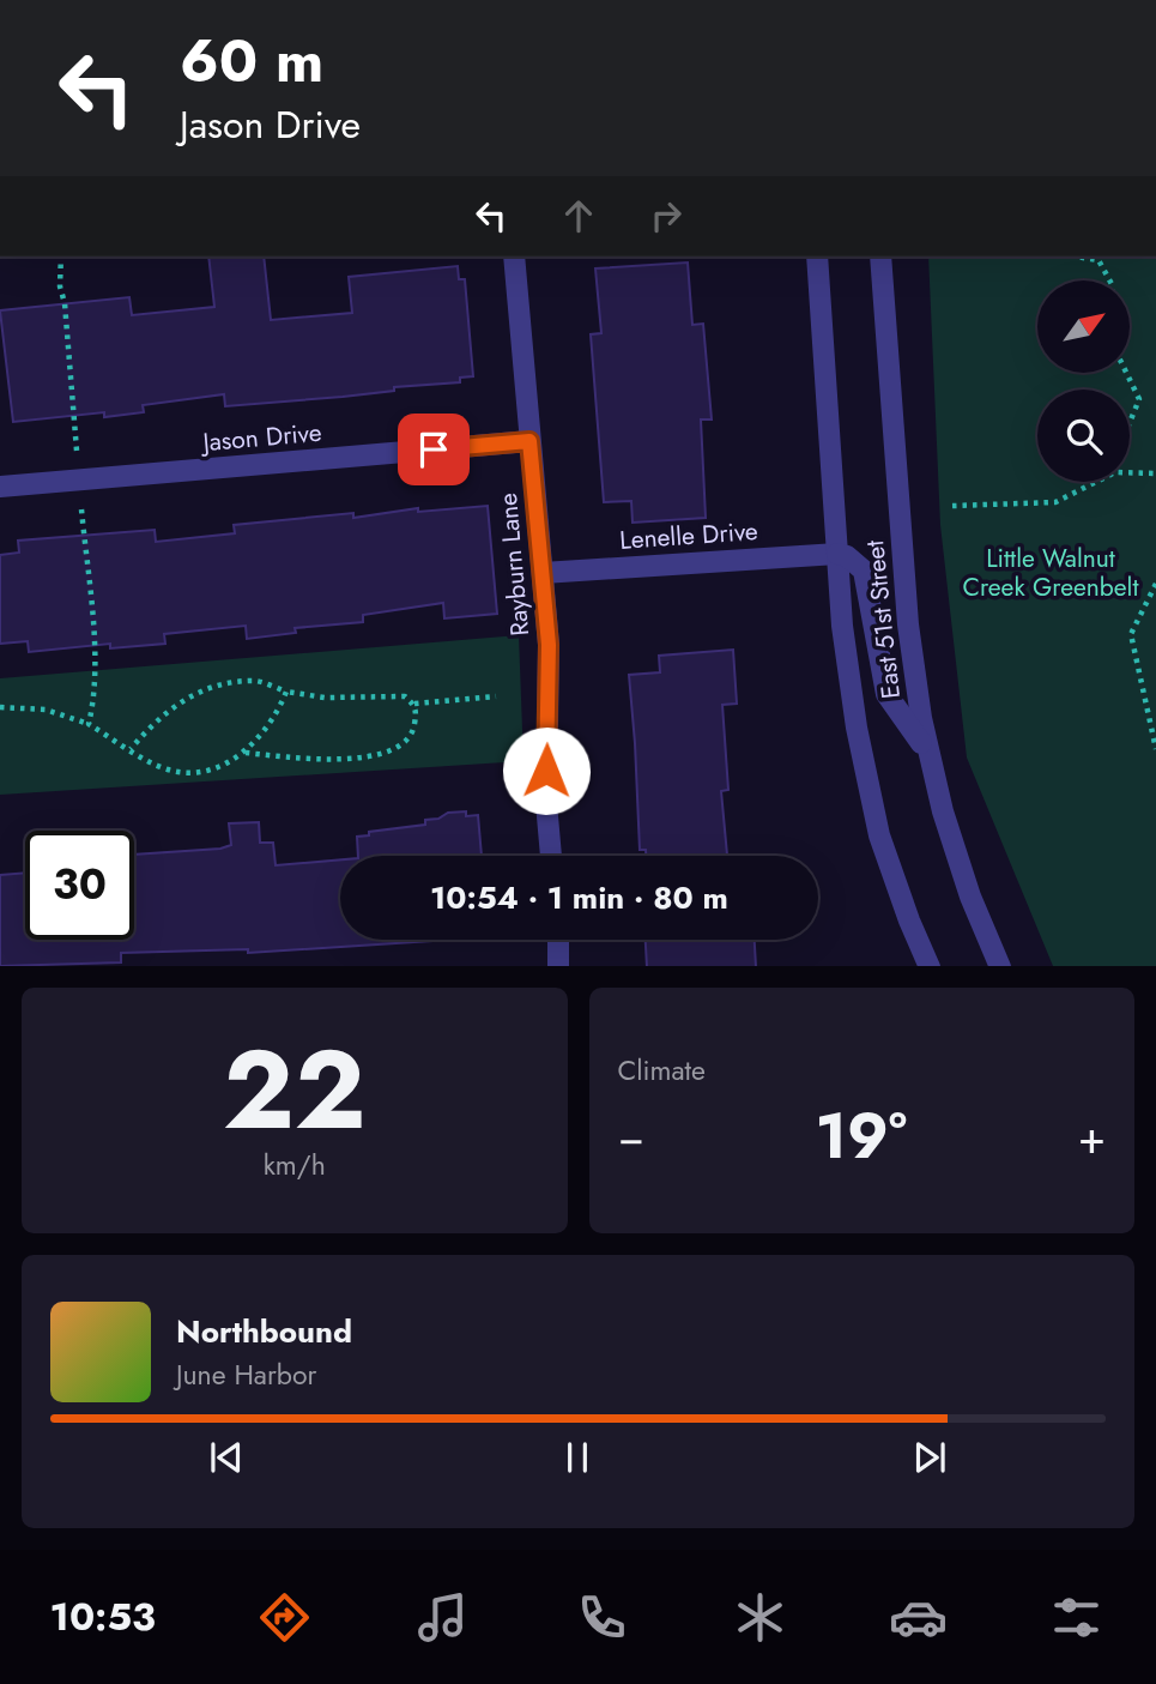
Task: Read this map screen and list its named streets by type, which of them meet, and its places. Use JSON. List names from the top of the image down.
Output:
{
  "streets": {
    "street": [
      "Jason Drive",
      "Lenelle Drive",
      "Rayburn Lane",
      "East 51st Street"
    ]
  },
  "crossings": [
    ["Jason Drive", "Rayburn Lane"],
    ["Lenelle Drive", "Rayburn Lane"],
    ["Lenelle Drive", "East 51st Street"]
  ],
  "parks": ["Little Walnut Creek Greenbelt"],
  "north": "top right",
  "page": {
    "turn": ["60 m", "Jason Drive"],
    "limit": "30",
    "trip": "10:54 · 1 min · 80 m",
    "tile": [
      ["22", "km/h"],
      "Climate"
    ],
    "heat": ["−", "19°", "+"],
    "song": ["Northbound", "June Harbor"],
    "tabs": "10:53"
  }
}
